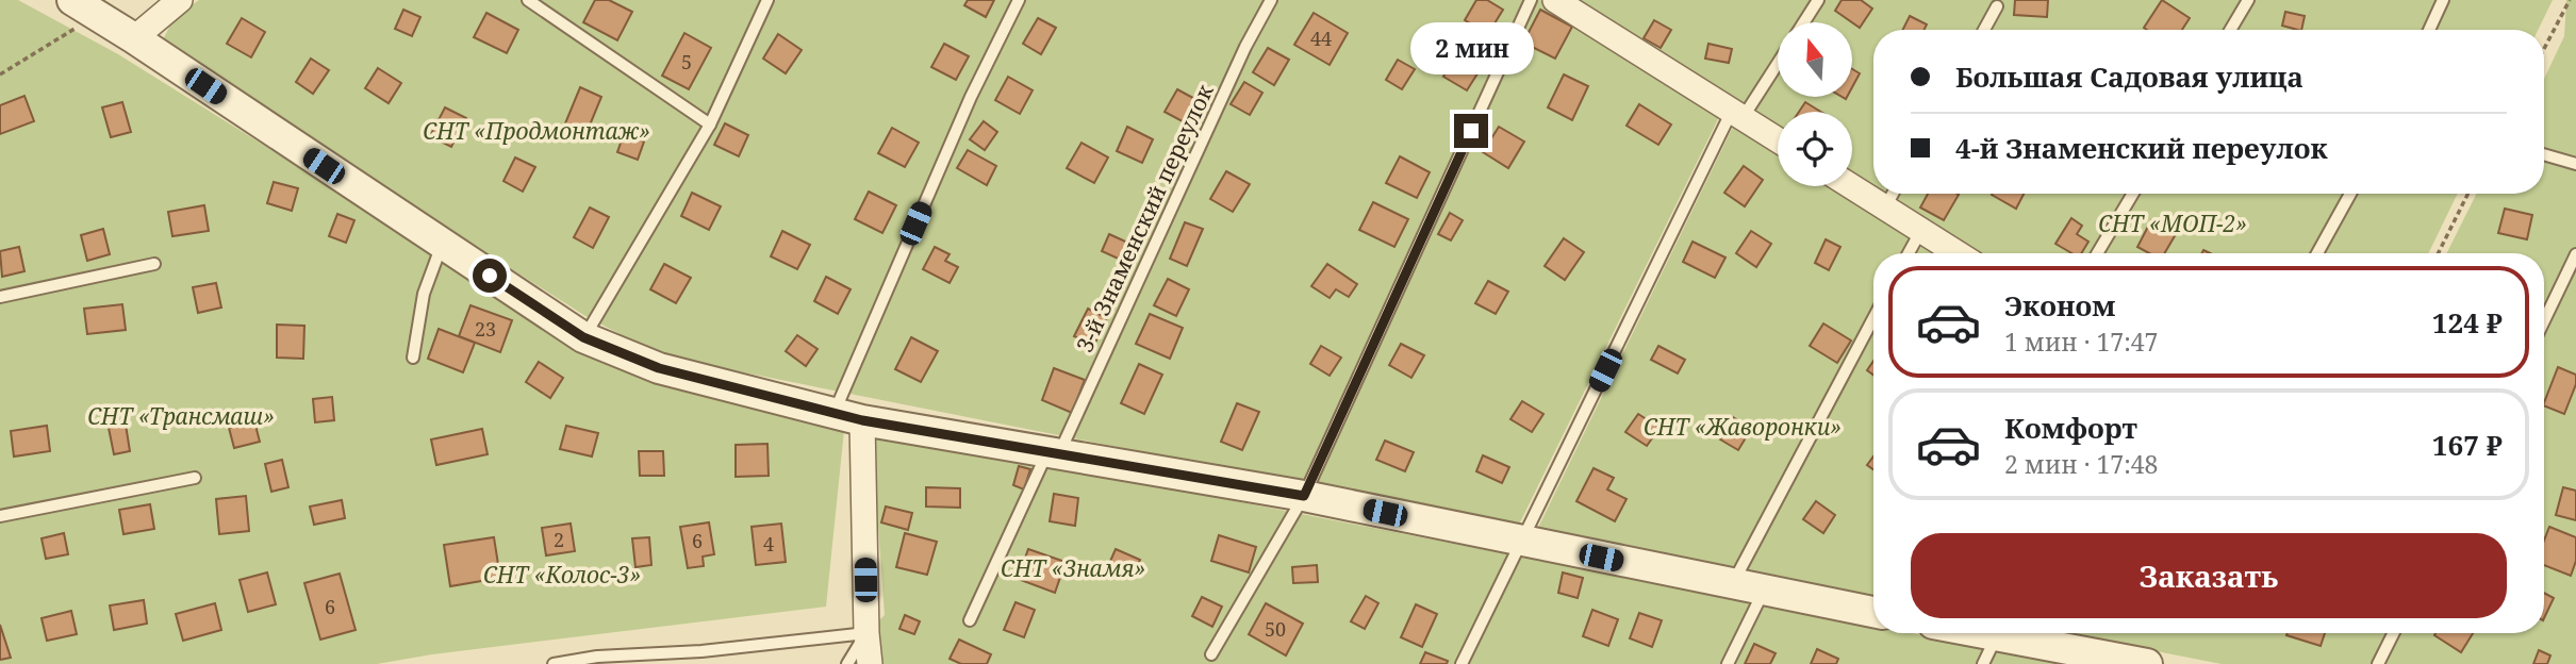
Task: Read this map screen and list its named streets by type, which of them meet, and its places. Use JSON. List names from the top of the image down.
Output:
{
  "streets": {
    "lane": ["3-й Знаменский переулок"]
  },
  "parks": [
    "СНТ «Продмонтаж»",
    "СНТ «МОП-2»",
    "СНТ «Трансмаш»",
    "СНТ «Жаворонки»",
    "СНТ «Знамя»",
    "СНТ «Колос-3»"
  ],
  "house_numbers": [
    "44",
    "5",
    "23",
    "2",
    "6",
    "4",
    "6",
    "50"
  ],
  "north": "top",
  "page": {
    "bubble": "2 мин",
    "banner": ["Большая Садовая улица", "4-й Знаменский переулок"],
    "list": [
      {
        "name": "Эконом",
        "note": "1 мин · 17:47",
        "value": "124 ₽"
      },
      {
        "name": "Комфорт",
        "note": "2 мин · 17:48",
        "value": "167 ₽"
      }
    ],
    "buttons": "Заказать"
  }
}
